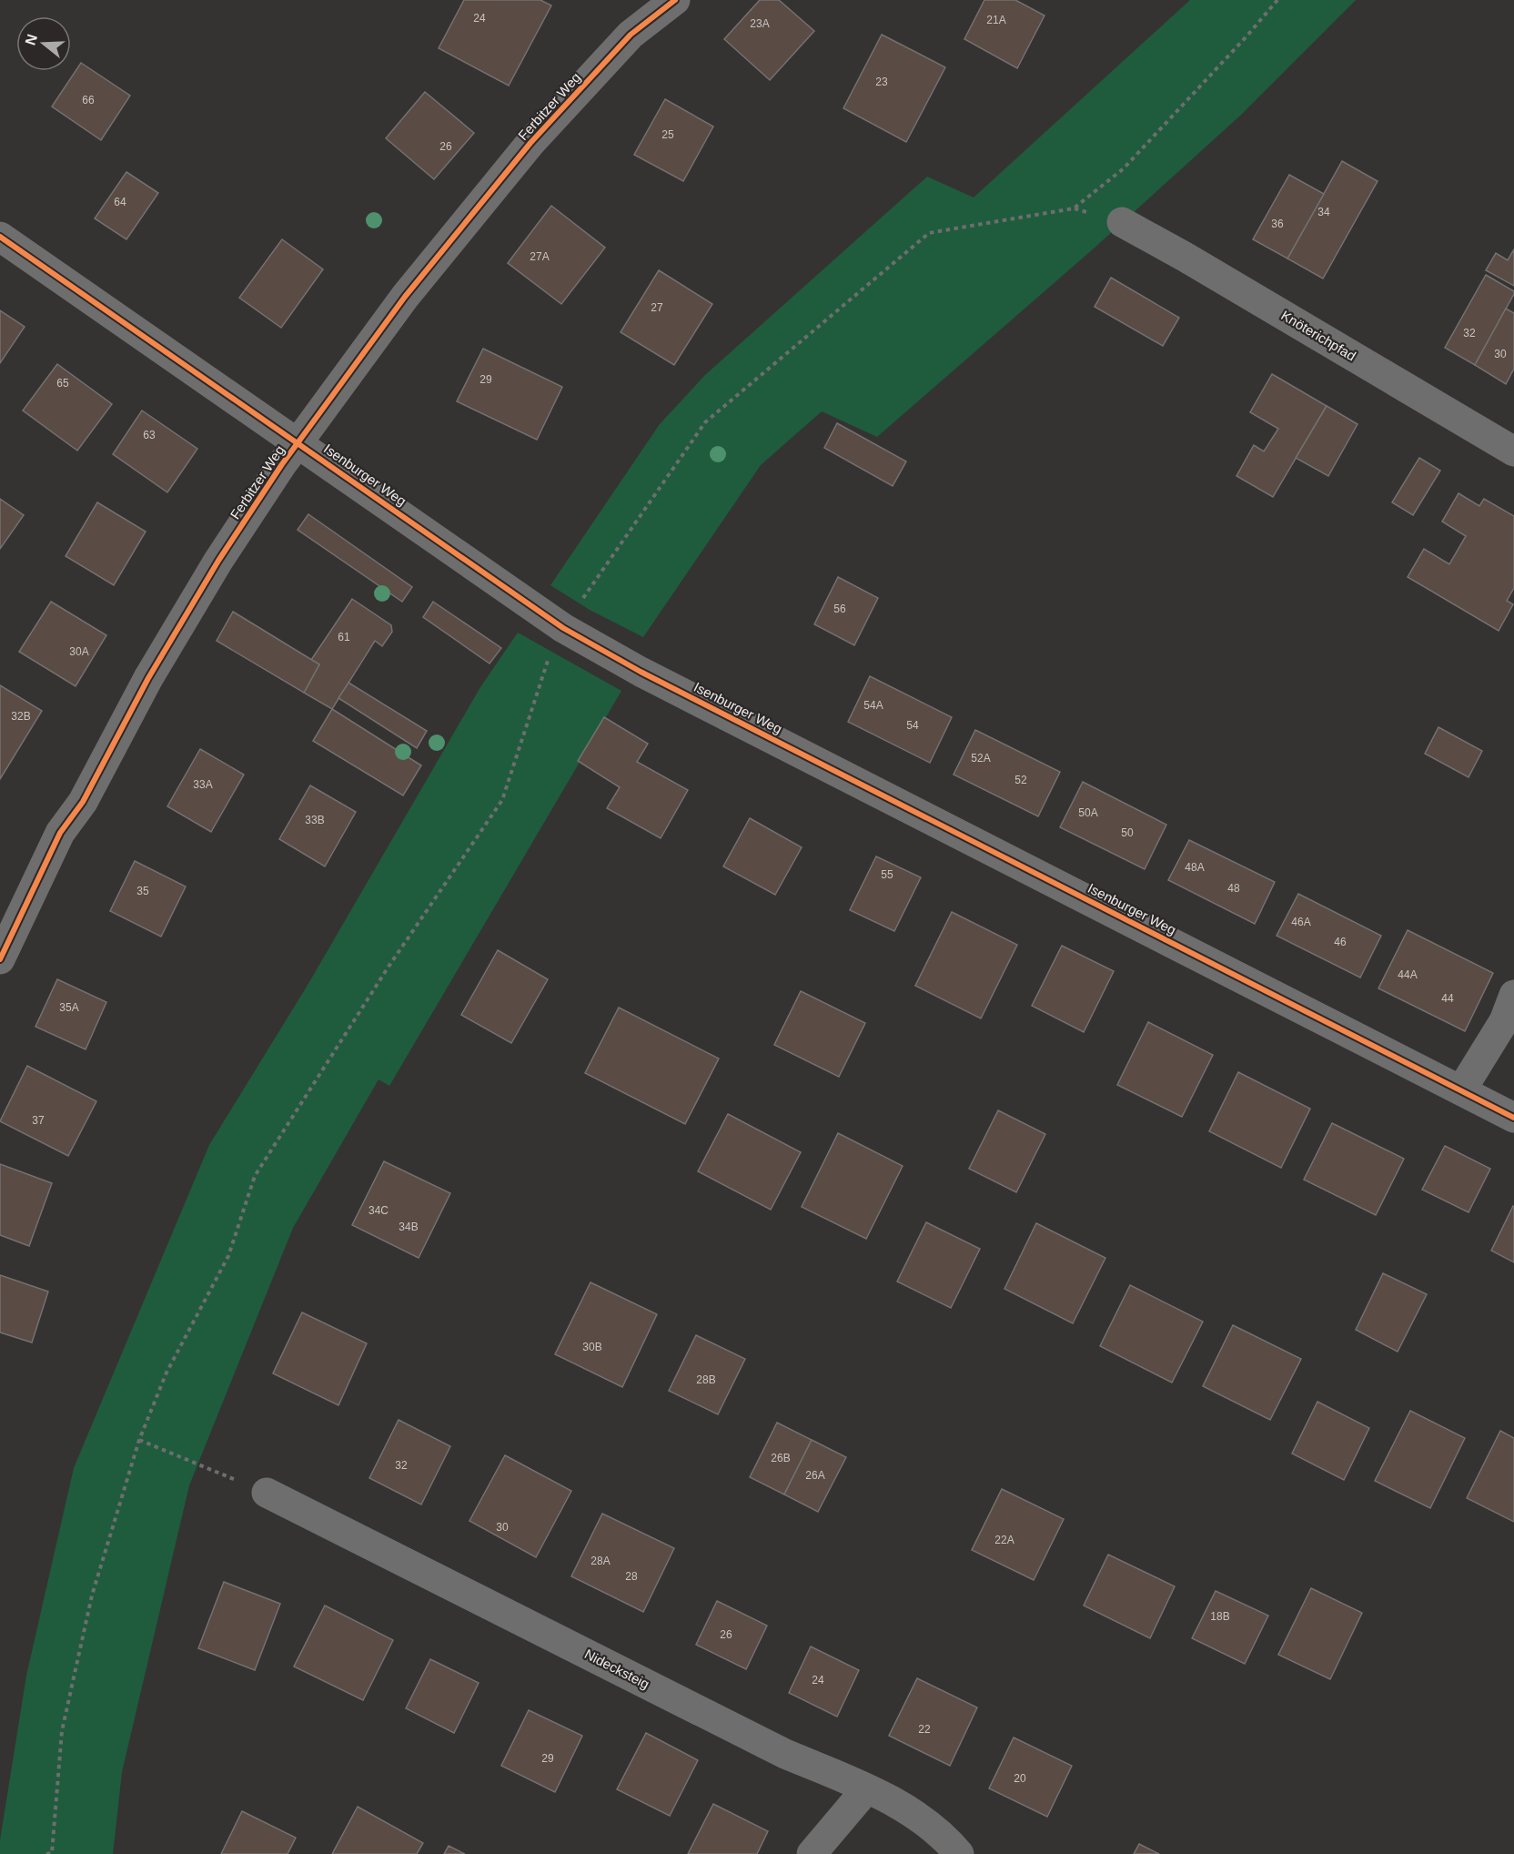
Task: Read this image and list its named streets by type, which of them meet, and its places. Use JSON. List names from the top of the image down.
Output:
{
  "streets": {
    "street": [
      "Ferbitzer Weg",
      "Knöterichpfad",
      "Isenburger Weg",
      "Nidecksteig"
    ]
  },
  "crossings": [
    ["Ferbitzer Weg", "Isenburger Weg"]
  ],
  "house_numbers": [
    "24",
    "21A",
    "23A",
    "23",
    "66",
    "25",
    "26",
    "64",
    "34",
    "36",
    "27A",
    "27",
    "32",
    "30",
    "29",
    "65",
    "63",
    "56",
    "61",
    "30A",
    "54A",
    "32B",
    "54",
    "52A",
    "52",
    "33A",
    "50A",
    "33B",
    "50",
    "48A",
    "55",
    "48",
    "35",
    "46A",
    "46",
    "44A",
    "44",
    "35A",
    "37",
    "34C",
    "34B",
    "30B",
    "28B",
    "26B",
    "32",
    "26A",
    "30",
    "22A",
    "28A",
    "28",
    "18B",
    "26",
    "24",
    "22",
    "29",
    "20"
  ],
  "north": "left"
}
